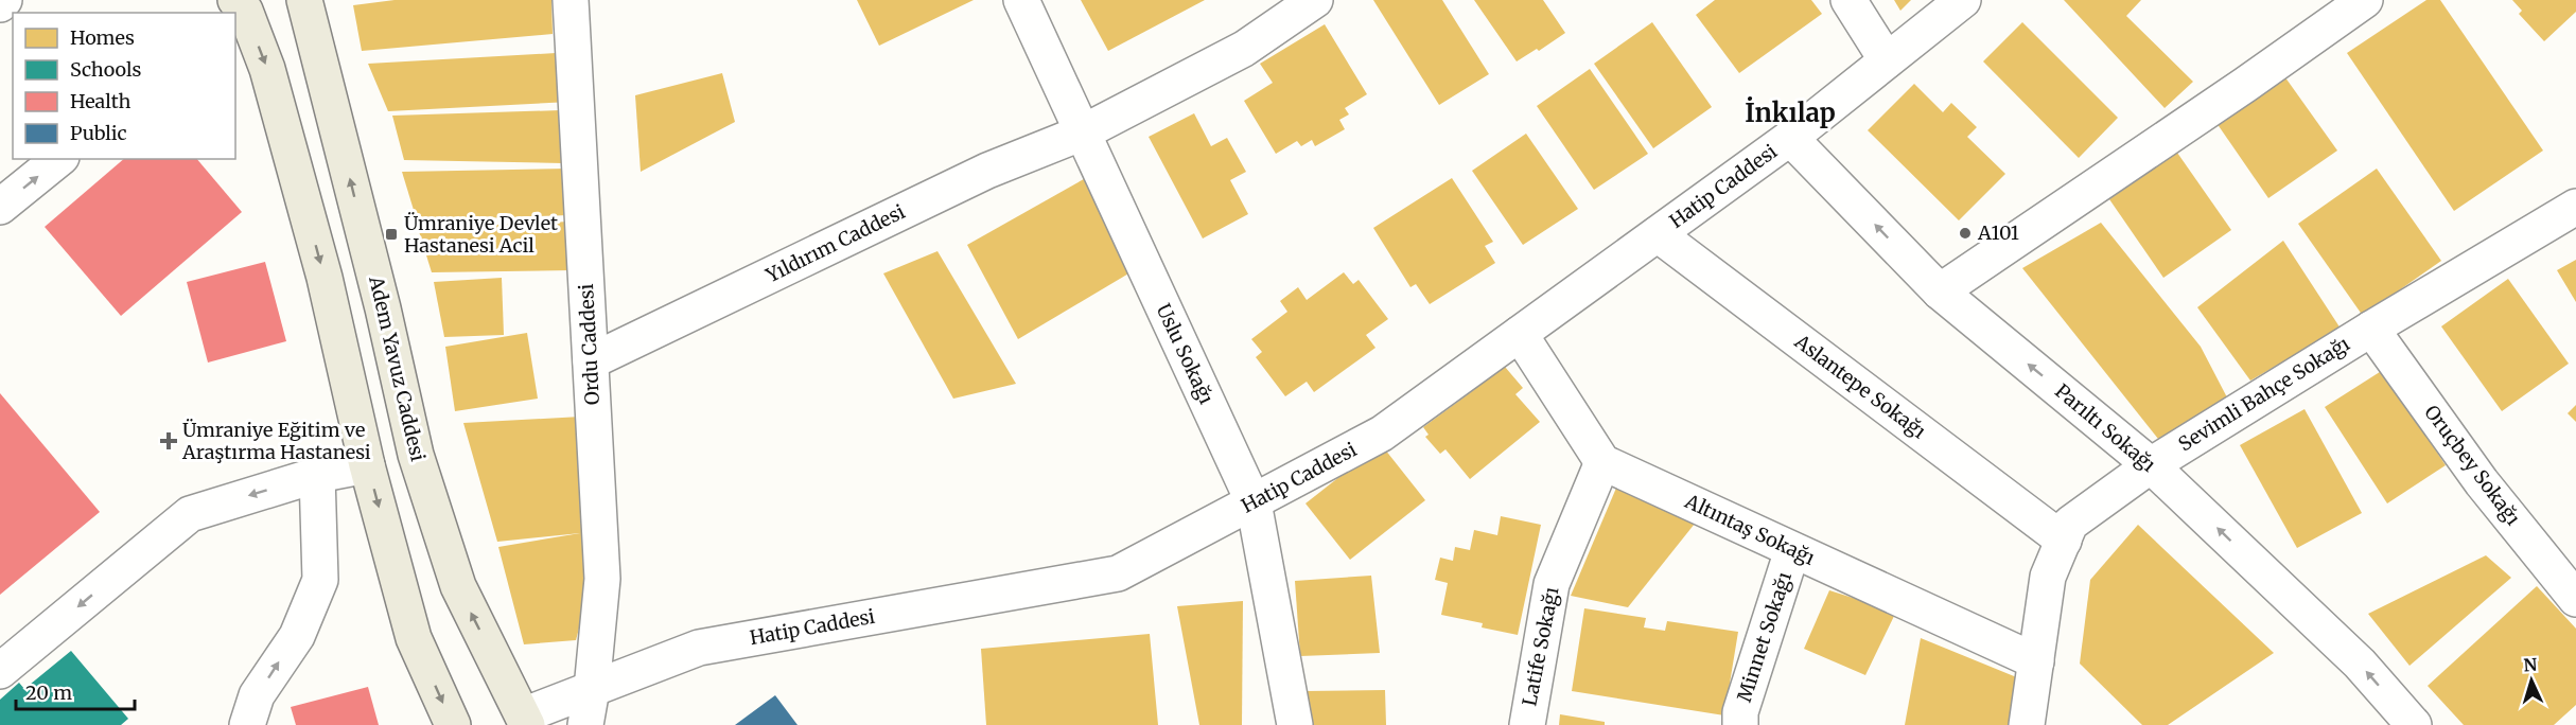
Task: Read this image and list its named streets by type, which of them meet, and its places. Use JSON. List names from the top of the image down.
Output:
{
  "streets": {
    "main road": ["Adem Yavuz Caddesi"],
    "street": [
      "Hatip Caddesi",
      "Yıldırım Caddesi",
      "Ordu Caddesi",
      "Uslu Sokağı",
      "Aslantepe Sokağı",
      "Sevimli Bahçe Sokağı",
      "Parıltı Sokağı",
      "Oruçbey Sokağı",
      "Altıntaş Sokağı",
      "Minnet Sokağı",
      "Latife Sokağı"
    ]
  },
  "crossings": [
    ["Hatip Caddesi", "Ordu Caddesi"],
    ["Hatip Caddesi", "Uslu Sokağı"],
    ["Hatip Caddesi", "Adem Yavuz Caddesi"],
    ["Hatip Caddesi", "Aslantepe Sokağı"],
    ["Hatip Caddesi", "Parıltı Sokağı"],
    ["Yıldırım Caddesi", "Ordu Caddesi"],
    ["Yıldırım Caddesi", "Uslu Sokağı"],
    ["Aslantepe Sokağı", "Sevimli Bahçe Sokağı"],
    ["Sevimli Bahçe Sokağı", "Parıltı Sokağı"],
    ["Sevimli Bahçe Sokağı", "Oruçbey Sokağı"],
    ["Sevimli Bahçe Sokağı", "Altıntaş Sokağı"],
    ["Altıntaş Sokağı", "Minnet Sokağı"],
    ["Altıntaş Sokağı", "Latife Sokağı"]
  ],
  "one_way": ["Parıltı Sokağı"],
  "districts": ["İnkılap"],
  "places": {
    "other": ["A101"],
    "transit": ["Ümraniye Devlet Hastanesi Acil"],
    "health": ["Ümraniye Eğitim ve Araştırma Hastanesi"]
  },
  "legend": [
    "Homes",
    "Schools",
    "Health",
    "Public"
  ],
  "scale_bar": "20 m",
  "north": "top"
}
